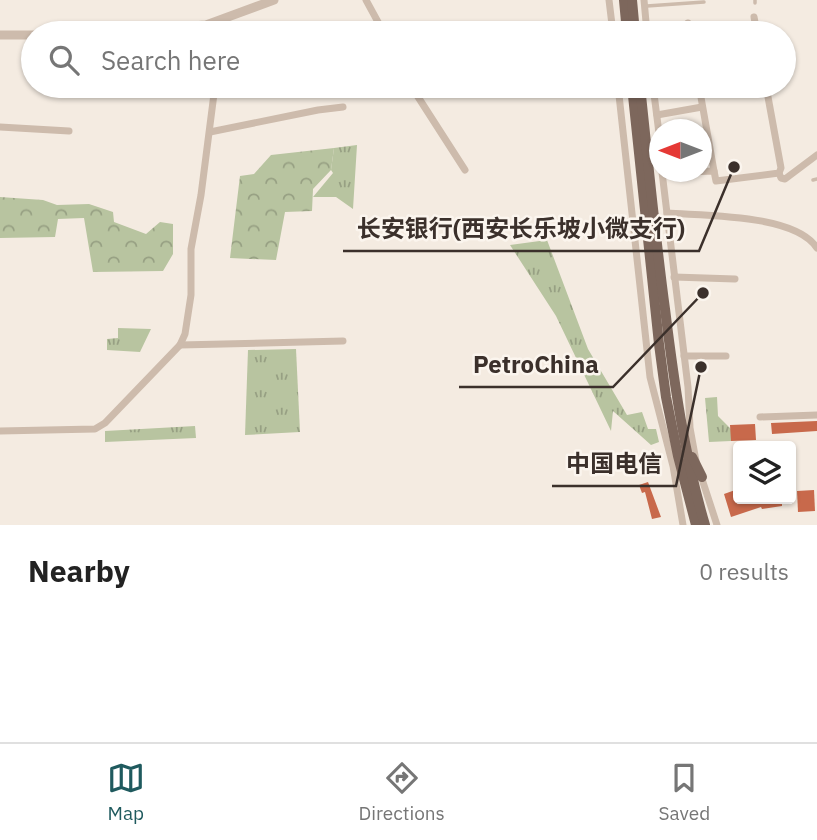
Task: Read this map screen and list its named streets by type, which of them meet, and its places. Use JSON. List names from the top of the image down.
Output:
{
  "places": ["长安银行(西安长乐坡小微支行)", "PetroChina", "中国电信"],
  "north": "left",
  "page": {
    "search": "Search here",
    "heading": ["Nearby", "0 results"],
    "nav": ["Map", "Directions", "Saved"]
  }
}
